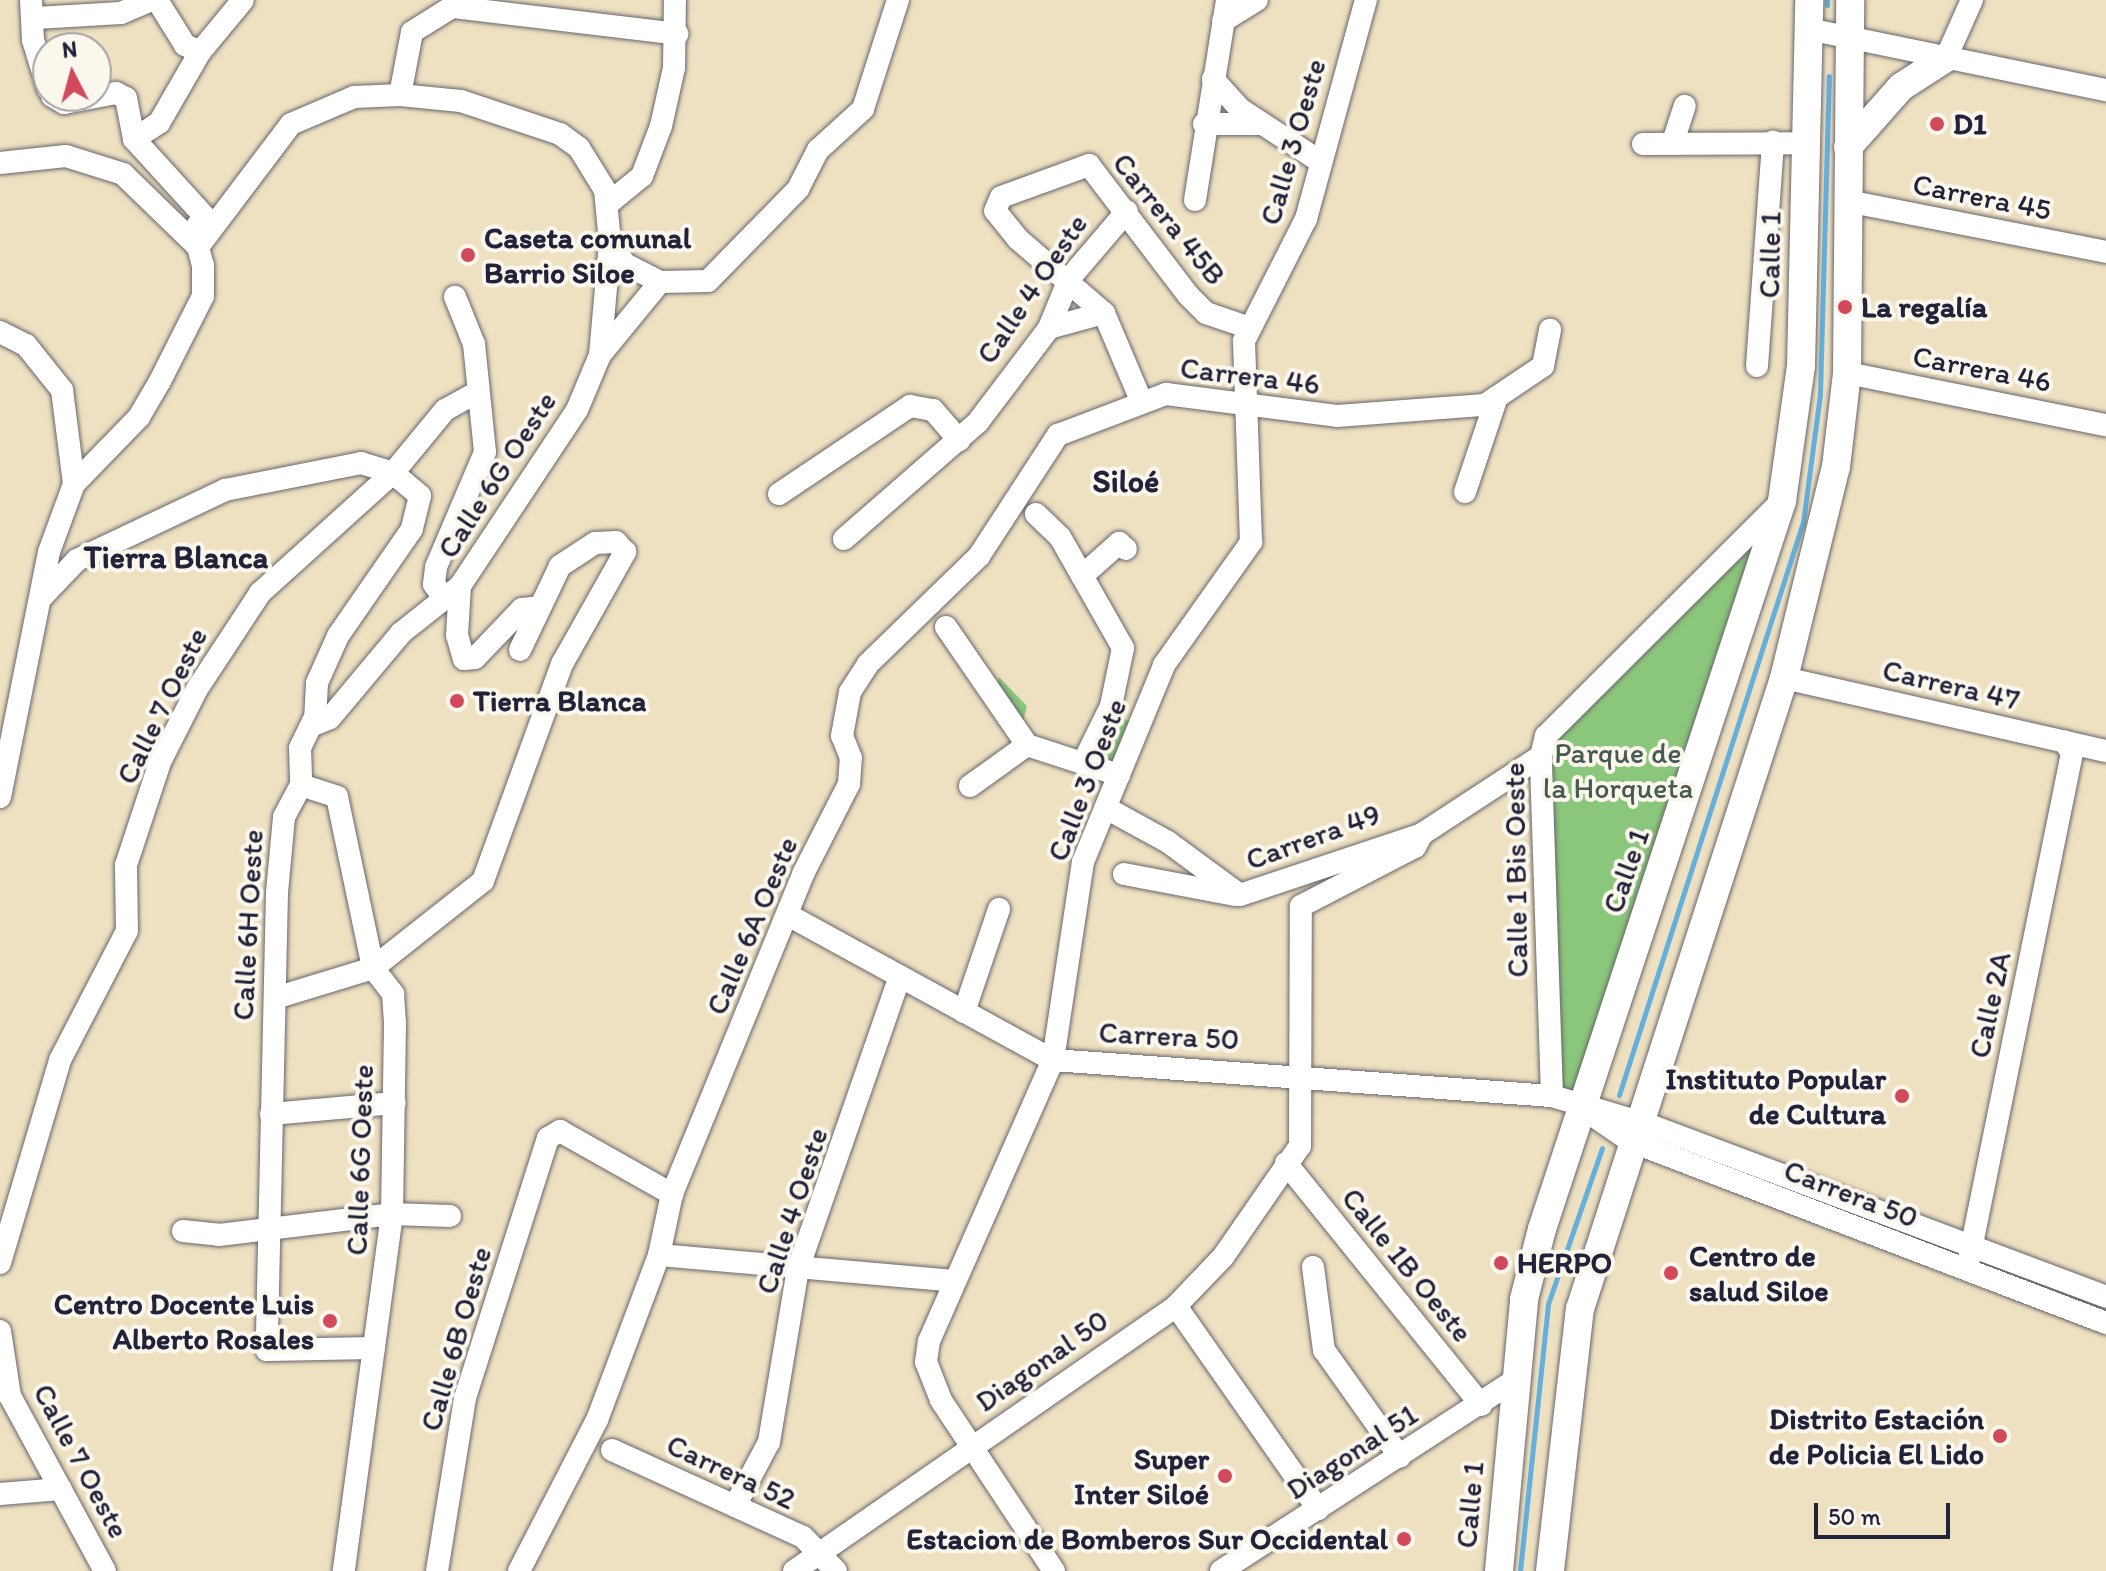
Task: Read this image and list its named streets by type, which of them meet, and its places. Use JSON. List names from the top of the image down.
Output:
{
  "streets": {
    "main road": ["Calle 1"],
    "street": [
      "Calle 3 Oeste",
      "Carrera 45",
      "Carrera 45B",
      "Calle 4 Oeste",
      "Carrera 46",
      "Calle 6G Oeste",
      "Carrera 47",
      "Calle 7 Oeste",
      "Carrera 49",
      "Calle 1 Bis Oeste",
      "Calle 6H Oeste",
      "Calle 6A Oeste",
      "Calle 2A",
      "Carrera 50",
      "Calle 1B Oeste",
      "Calle 6B Oeste",
      "Diagonal 50",
      "Diagonal 51",
      "Carrera 52"
    ]
  },
  "crossings": [
    ["Calle 3 Oeste", "Carrera 45B"],
    ["Calle 3 Oeste", "Carrera 46"],
    ["Calle 3 Oeste", "Carrera 49"],
    ["Calle 3 Oeste", "Carrera 50"],
    ["Calle 3 Oeste", "Diagonal 50"],
    ["Carrera 45B", "Calle 4 Oeste"],
    ["Carrera 45B", "Carrera 46"],
    ["Calle 1", "Calle 1 Bis Oeste"],
    ["Calle 1", "Carrera 50"],
    ["Calle 1", "Diagonal 51"],
    ["Calle 4 Oeste", "Carrera 46"],
    ["Calle 4 Oeste", "Carrera 50"],
    ["Calle 4 Oeste", "Carrera 52"],
    ["Carrera 46", "Calle 6A Oeste"],
    ["Calle 6G Oeste", "Calle 6H Oeste"],
    ["Carrera 47", "Calle 2A"],
    ["Calle 7 Oeste", "Calle 6H Oeste"],
    ["Carrera 49", "Calle 1 Bis Oeste"],
    ["Carrera 49", "Diagonal 50"],
    ["Calle 1 Bis Oeste", "Carrera 50"],
    ["Calle 6A Oeste", "Carrera 50"],
    ["Calle 6A Oeste", "Calle 6B Oeste"],
    ["Calle 2A", "Carrera 50"],
    ["Carrera 50", "Diagonal 50"],
    ["Calle 1B Oeste", "Diagonal 50"],
    ["Calle 1B Oeste", "Diagonal 51"],
    ["Diagonal 50", "Carrera 52"]
  ],
  "districts": ["Siloé", "Tierra Blanca"],
  "parks": ["Parque de la Horqueta"],
  "places": [
    "D1",
    "Caseta comunal Barrio Siloe",
    "La regalía",
    "Tierra Blanca",
    "Instituto Popular de Cultura",
    "HERPO",
    "Centro de salud Siloe",
    "Centro Docente Luis Alberto Rosales",
    "Distrito Estación de Policia El Lido",
    "Super Inter Siloé",
    "Estacion de Bomberos Sur Occidental"
  ],
  "scale_bar": "50 m",
  "north": "top"
}
